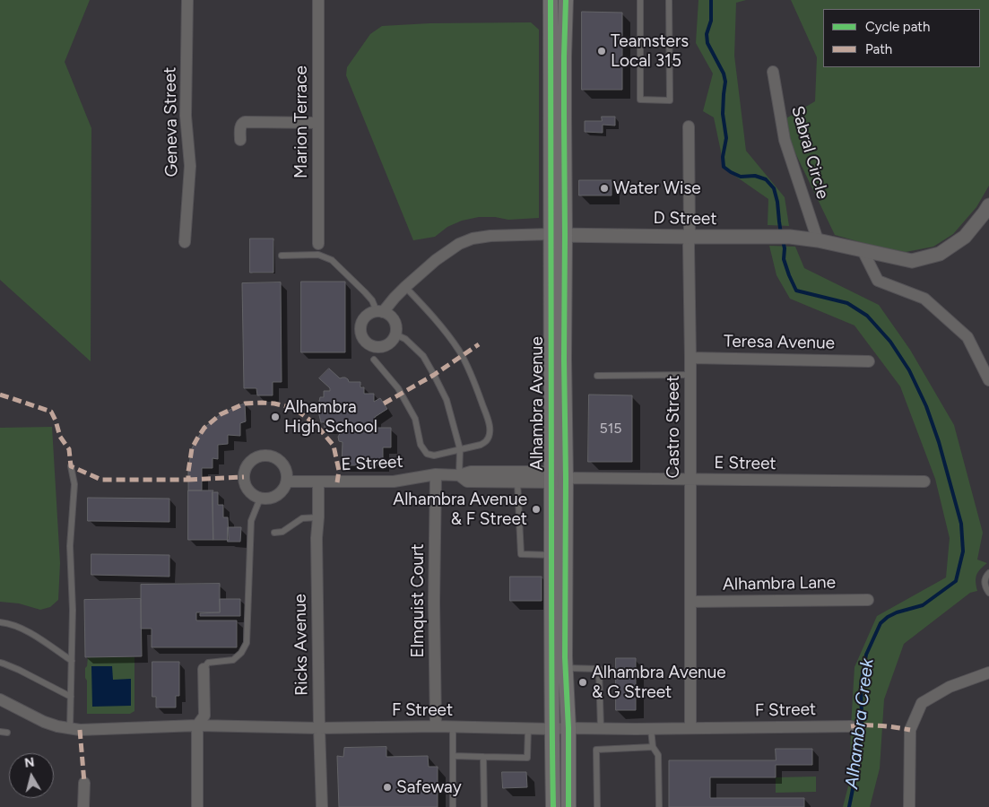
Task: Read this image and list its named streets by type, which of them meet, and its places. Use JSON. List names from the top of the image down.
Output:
{
  "streets": {
    "main road": ["Alhambra Avenue"],
    "street": [
      "Geneva Street",
      "Marion Terrace",
      "Sabral Circle",
      "D Street",
      "Teresa Avenue",
      "Castro Street",
      "E Street",
      "Alhambra Lane",
      "Elmquist Court",
      "Ricks Avenue",
      "F Street"
    ]
  },
  "crossings": [
    ["Sabral Circle", "D Street"],
    ["D Street", "Alhambra Avenue"],
    ["D Street", "Castro Street"],
    ["Teresa Avenue", "Castro Street"],
    ["Alhambra Avenue", "E Street"],
    ["Alhambra Avenue", "F Street"],
    ["Castro Street", "E Street"],
    ["Castro Street", "Alhambra Lane"],
    ["Castro Street", "F Street"],
    ["E Street", "Elmquist Court"],
    ["E Street", "Ricks Avenue"],
    ["Elmquist Court", "F Street"],
    ["Ricks Avenue", "F Street"]
  ],
  "water": ["Alhambra Creek"],
  "places": [
    "Teamsters Local 315",
    "Water Wise",
    "Alhambra High School",
    "Alhambra Avenue & F Street",
    "Alhambra Avenue & G Street",
    "Safeway"
  ],
  "house_numbers": ["515"],
  "legend": ["Cycle path", "Path"],
  "north": "top"
}
